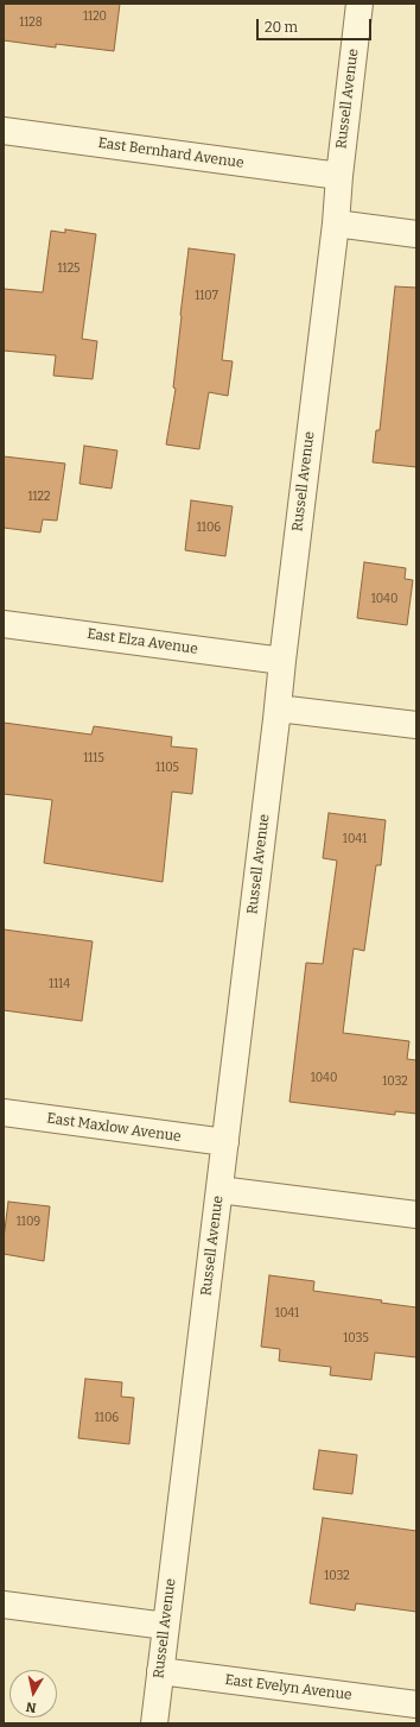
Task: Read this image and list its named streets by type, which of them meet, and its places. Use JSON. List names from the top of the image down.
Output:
{
  "streets": {
    "street": [
      "Russell Avenue",
      "East Bernhard Avenue",
      "East Elza Avenue",
      "East Maxlow Avenue",
      "East Evelyn Avenue"
    ]
  },
  "crossings": [
    ["Russell Avenue", "East Bernhard Avenue"],
    ["Russell Avenue", "East Elza Avenue"],
    ["Russell Avenue", "East Maxlow Avenue"],
    ["Russell Avenue", "East Evelyn Avenue"]
  ],
  "house_numbers": [
    "1120",
    "1128",
    "1125",
    "1107",
    "1122",
    "1106",
    "1040",
    "1115",
    "1105",
    "1041",
    "1114",
    "1040",
    "1032",
    "1109",
    "1041",
    "1035",
    "1106",
    "1032"
  ],
  "scale_bar": "20 m",
  "north": "bottom"
}
